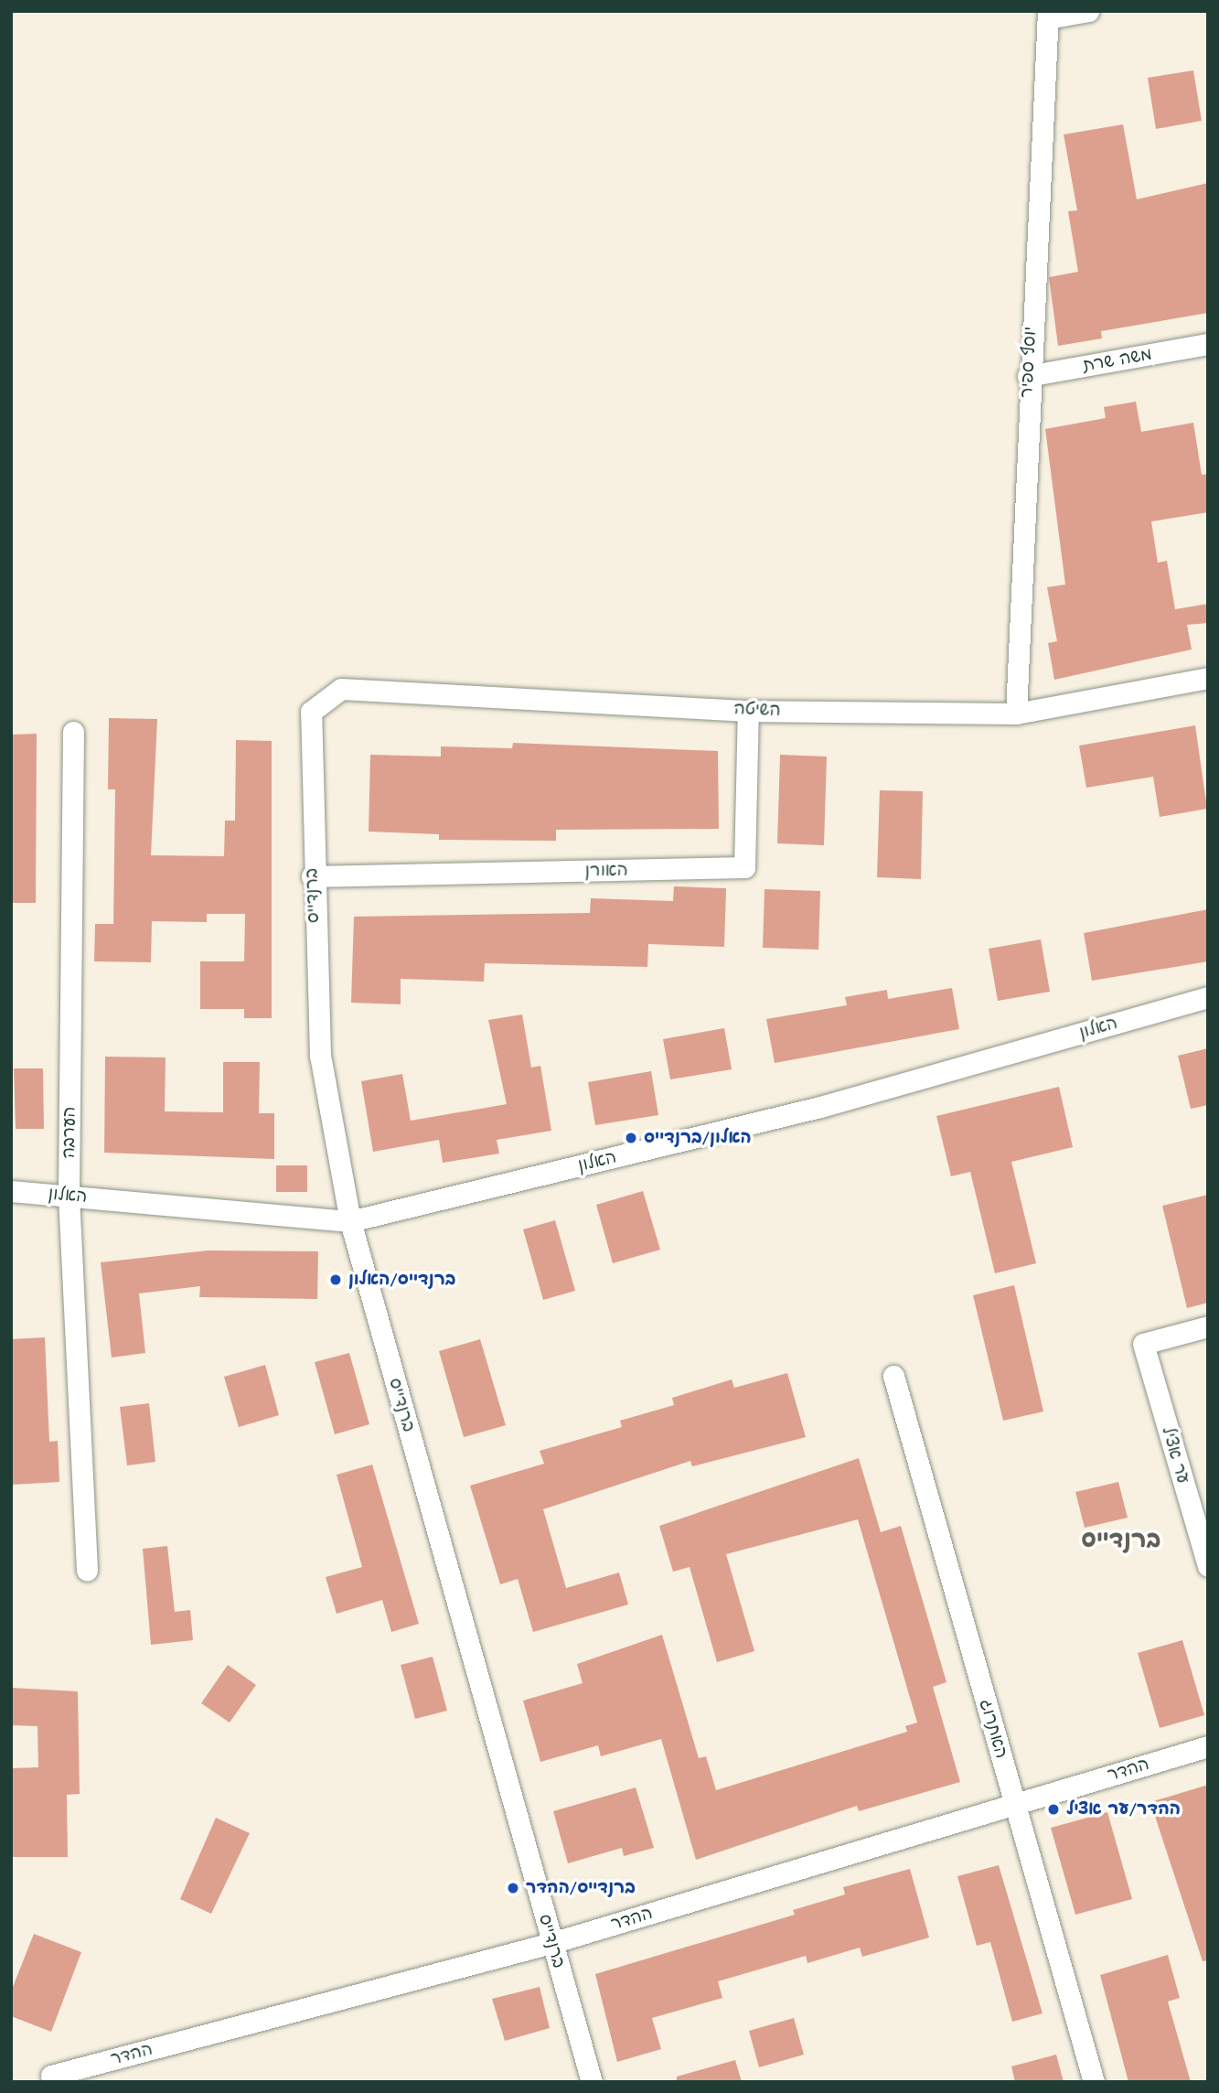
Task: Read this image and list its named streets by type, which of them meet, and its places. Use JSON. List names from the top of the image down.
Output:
{
  "streets": {
    "street": [
      "משה שרת",
      "יוסף ספיר",
      "השיטה",
      "האורן",
      "ברנדייס",
      "האלון",
      "הערבה",
      "ער אציל",
      "האתרוג",
      "ההדר"
    ]
  },
  "crossings": [
    ["משה שרת", "יוסף ספיר"],
    ["יוסף ספיר", "השיטה"],
    ["השיטה", "האורן"],
    ["השיטה", "ברנדייס"],
    ["האורן", "ברנדייס"],
    ["ברנדייס", "האלון"],
    ["ברנדייס", "ההדר"],
    ["האלון", "הערבה"],
    ["האתרוג", "ההדר"]
  ],
  "districts": ["ברנדייס"],
  "places": [
    "האלון/ברנדייס",
    "ברנדייס/האלון",
    "ההדר/ער אציל",
    "ברנדייס/ההדר"
  ]
}
